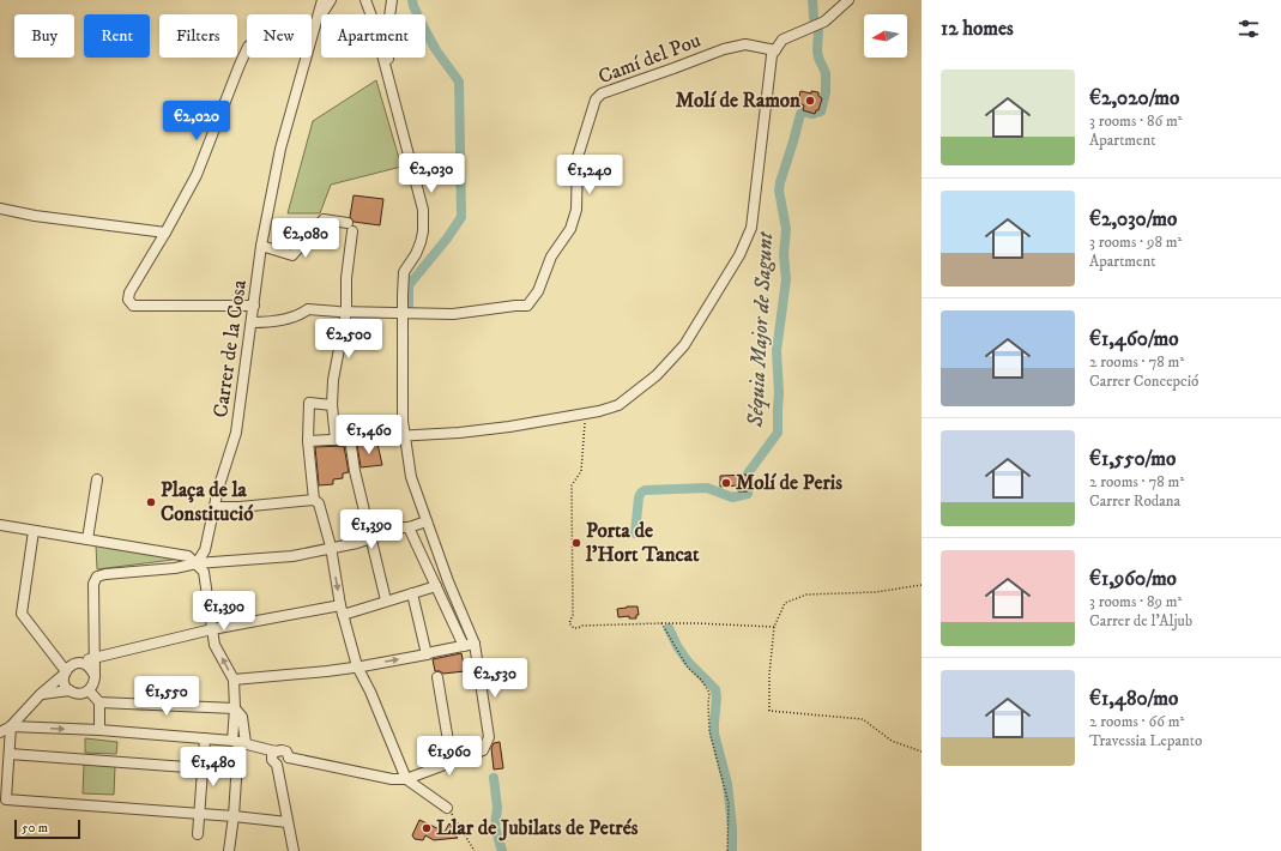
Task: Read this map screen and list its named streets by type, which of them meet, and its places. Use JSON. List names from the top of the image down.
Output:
{
  "streets": {
    "street": ["Camí del Pou", "Carrer de la Cosa"]
  },
  "water": ["Séquia Major de Sagunt"],
  "places": [
    "Molí de Ramon",
    "Molí de Peris",
    "Plaça de la Constitució",
    "Porta de l'Hort Tancat",
    "Llar de Jubilats de Petrés"
  ],
  "scale_bar": "50 m",
  "north": "left",
  "page": {
    "heading": "12 homes",
    "chip": [
      "Buy",
      "Rent",
      "Filters",
      "New",
      "Apartment"
    ],
    "list": [
      {
        "name": "€2,020/mo",
        "note": "3 rooms · 86 m² · Apartment"
      },
      {
        "name": "€2,030/mo",
        "note": "3 rooms · 98 m² · Apartment"
      },
      {
        "name": "€1,460/mo",
        "note": "2 rooms · 78 m² · Carrer Concepció"
      },
      {
        "name": "€1,550/mo",
        "note": "2 rooms · 78 m² · Carrer Rodana"
      },
      {
        "name": "€1,960/mo",
        "note": "3 rooms · 89 m² · Carrer de l'Aljub"
      },
      {
        "name": "€1,480/mo",
        "note": "2 rooms · 66 m² · Travessia Lepanto"
      }
    ],
    "price": [
      "€2,020",
      "€2,030",
      "€1,240",
      "€2,080",
      "€2,500",
      "€1,460",
      "€1,390",
      "€1,390",
      "€2,530",
      "€1,550",
      "€1,960",
      "€1,480"
    ],
    "scale": "50 m"
  }
}
